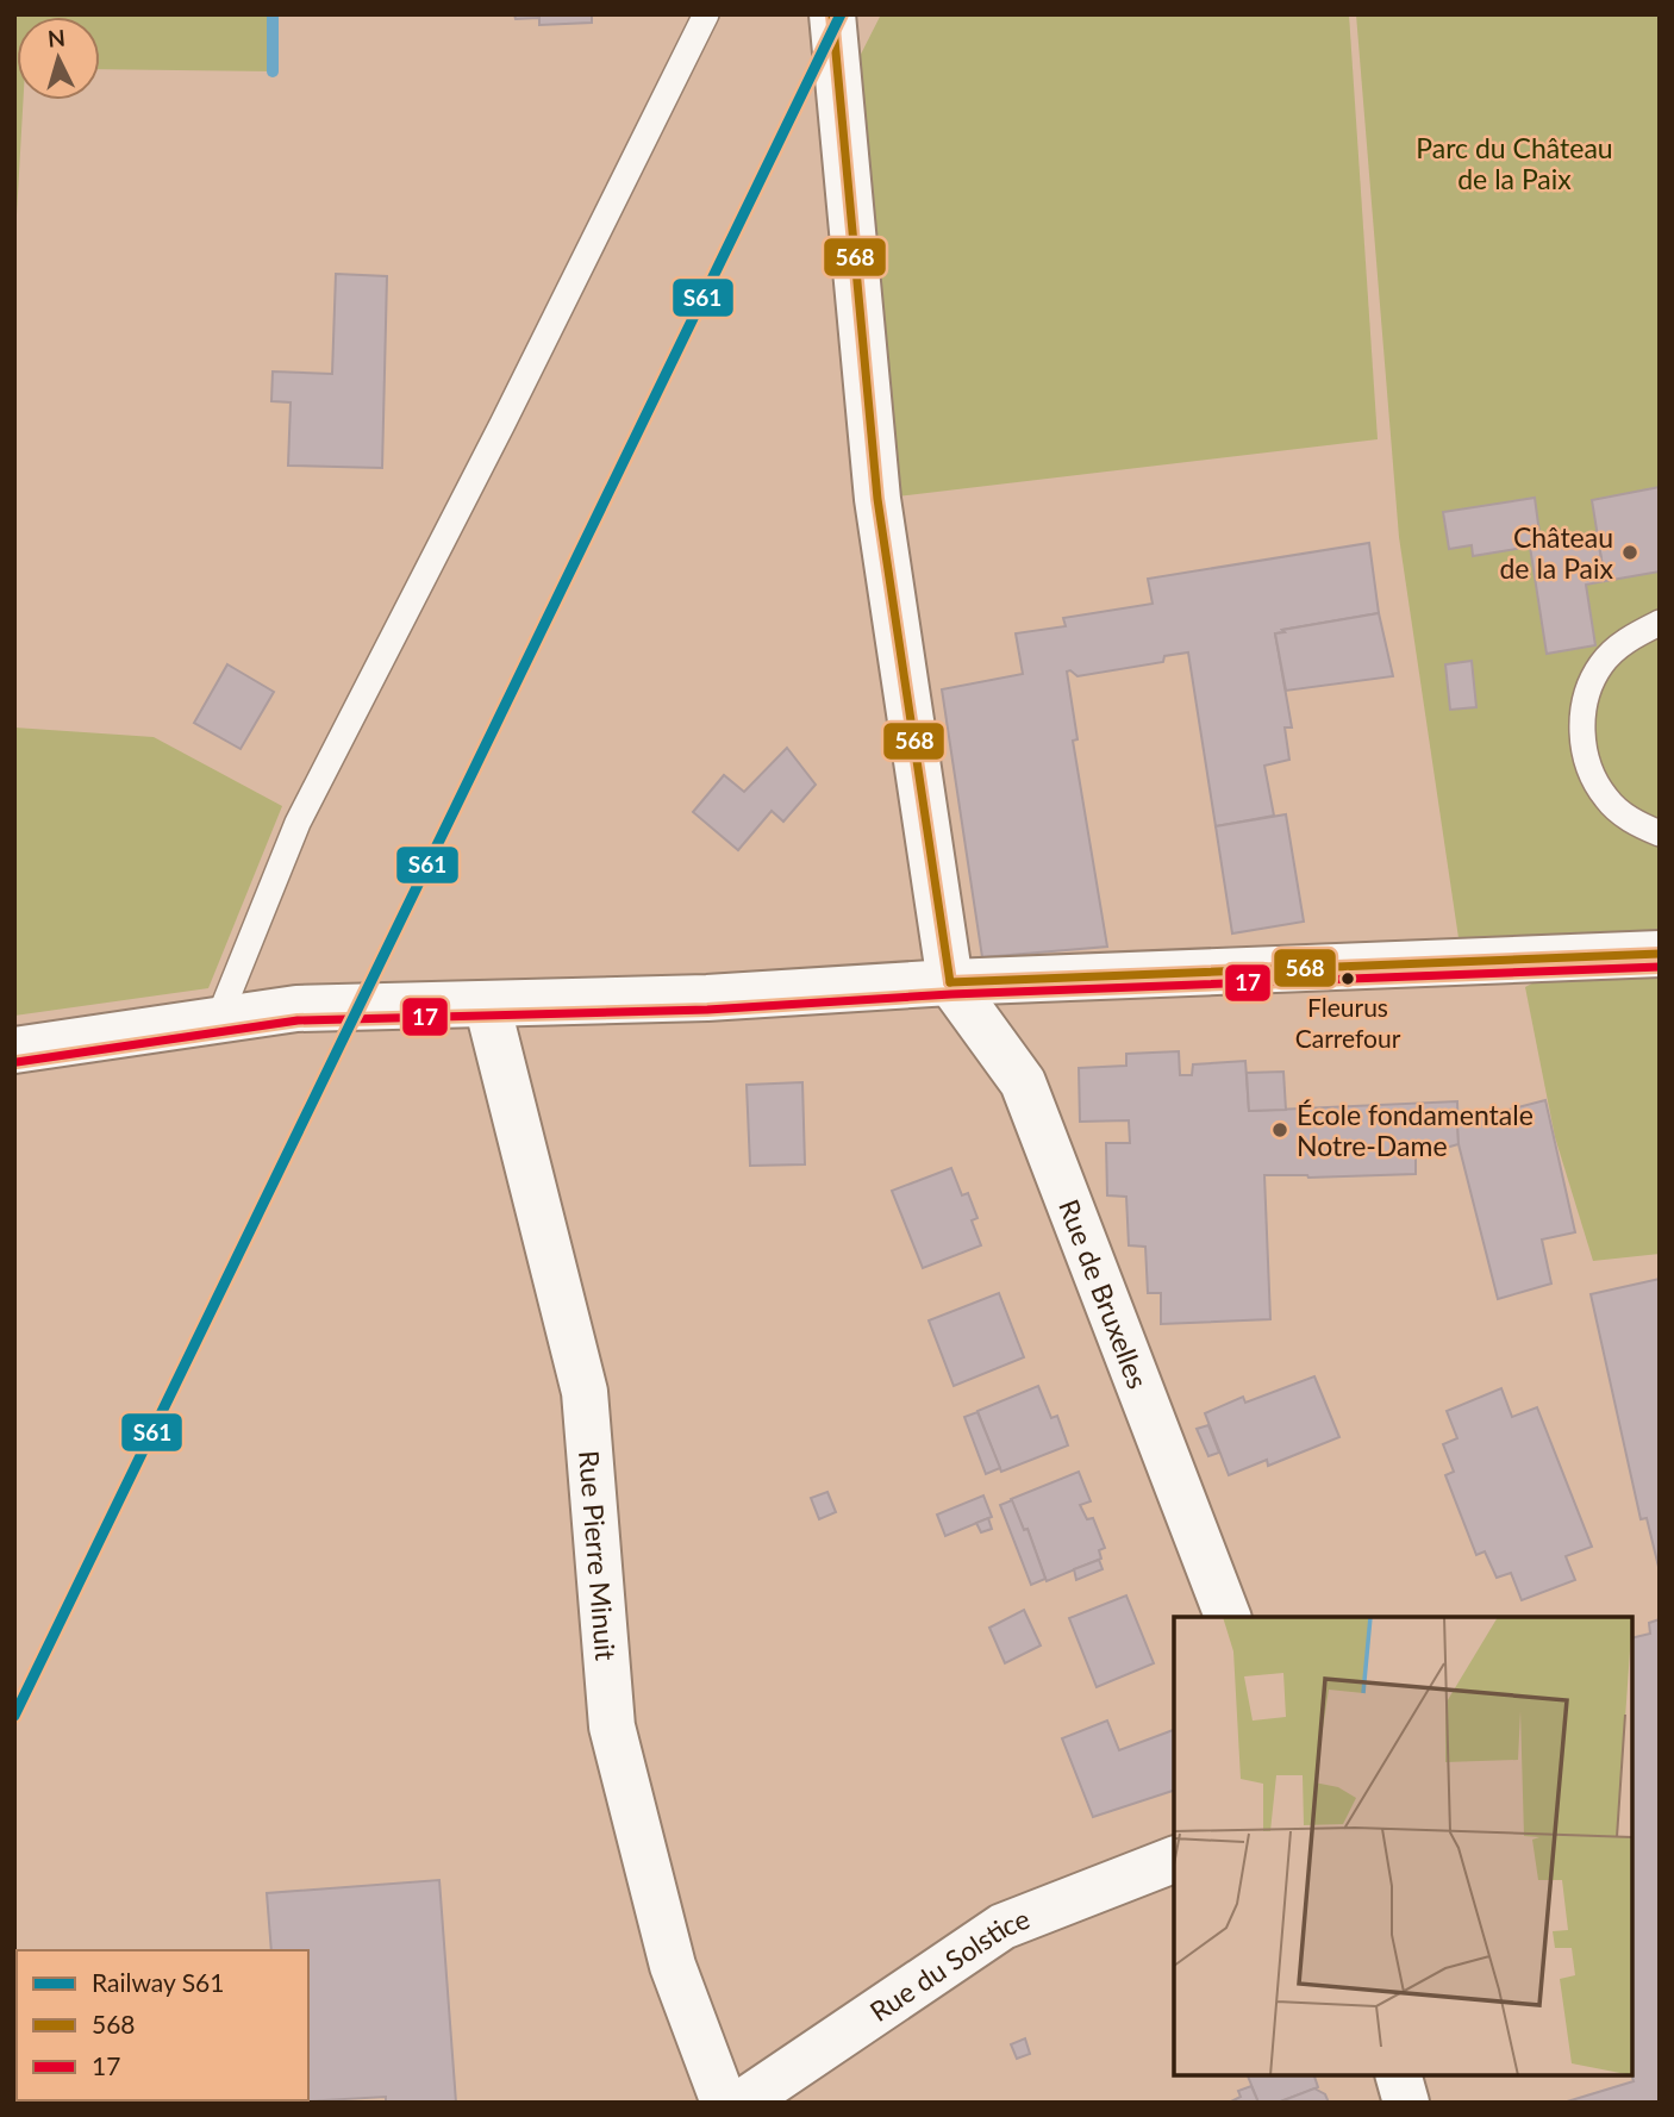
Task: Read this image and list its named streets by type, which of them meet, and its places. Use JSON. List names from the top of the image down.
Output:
{
  "streets": {
    "street": ["Rue de Bruxelles", "Rue Pierre Minuit", "Rue du Solstice"]
  },
  "parks": ["Parc du Château de la Paix"],
  "places": ["Château de la Paix", "Fleurus Carrefour", "École fondamentale Notre-Dame"],
  "lines": ["rail line S61", "transit line 568", "transit line 17"],
  "legend": ["Railway S61", "568", "17"],
  "north": "top"
}
